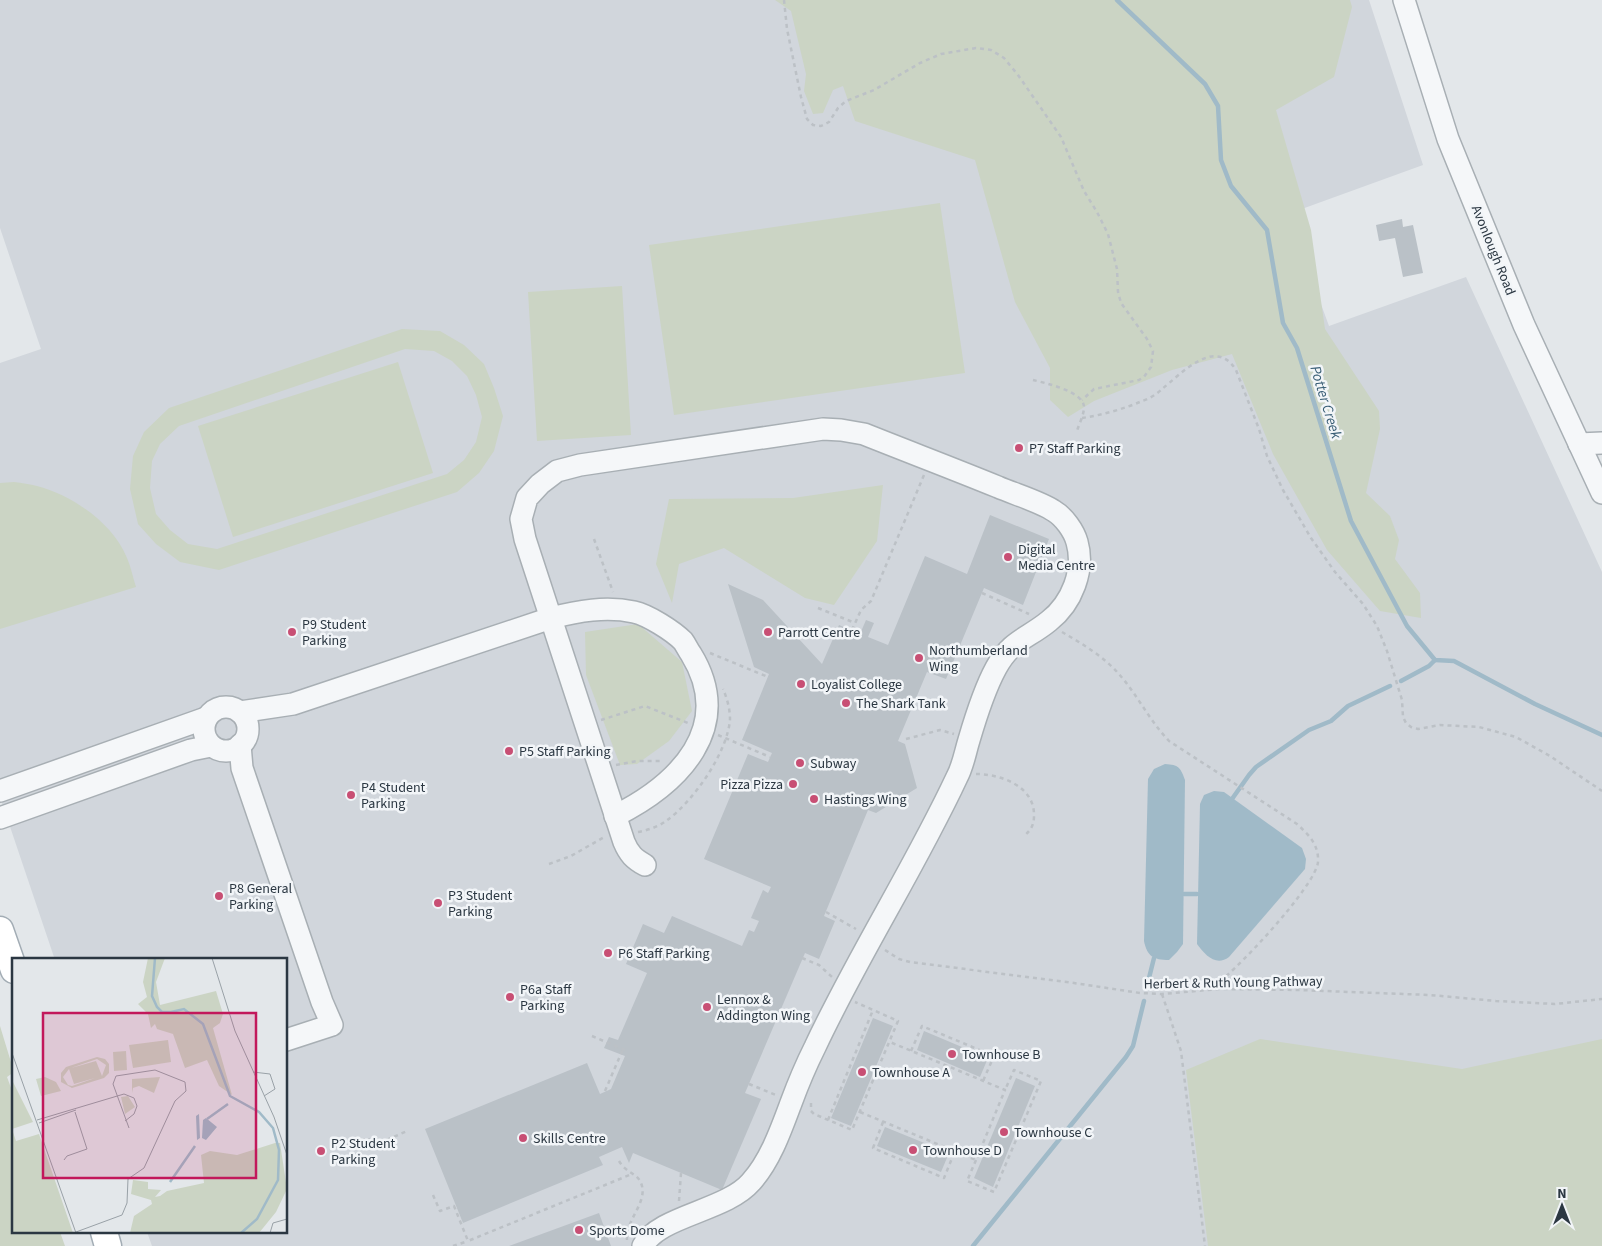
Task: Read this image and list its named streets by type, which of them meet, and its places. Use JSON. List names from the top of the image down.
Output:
{
  "streets": {
    "street": ["Avonlough Road"],
    "path": ["Herbert & Ruth Young Pathway"]
  },
  "water": ["Potter Creek"],
  "places": [
    "P7 Staff Parking",
    "Digital Media Centre",
    "P9 Student Parking",
    "Parrott Centre",
    "Northumberland Wing",
    "Loyalist College",
    "The Shark Tank",
    "P5 Staff Parking",
    "Subway",
    "Pizza Pizza",
    "P4 Student Parking",
    "Hastings Wing",
    "P8 General Parking",
    "P3 Student Parking",
    "P6 Staff Parking",
    "P6a Staff Parking",
    "Lennox & Addington Wing",
    "Townhouse B",
    "Townhouse A",
    "Townhouse C",
    "Skills Centre",
    "Townhouse D",
    "P2 Student Parking",
    "Sports Dome"
  ],
  "north": "top"
}
